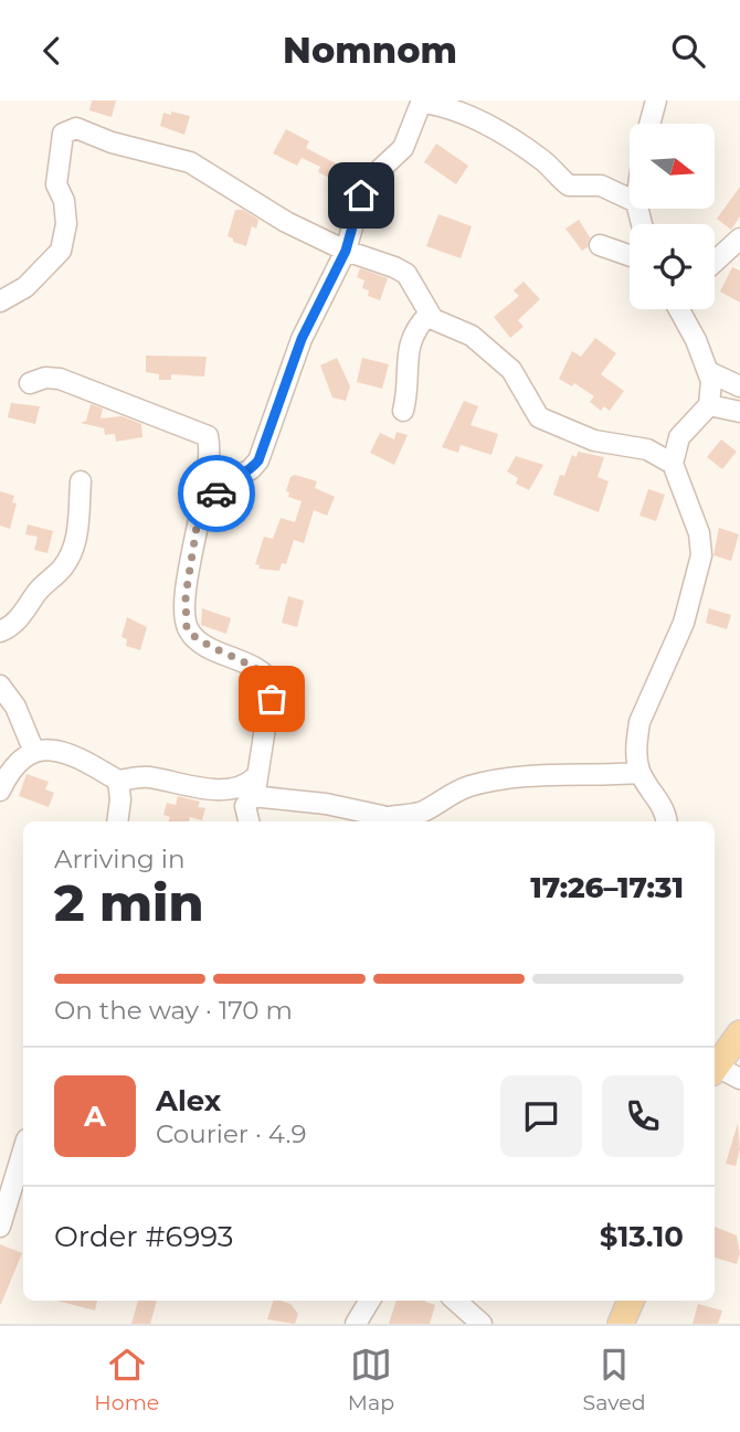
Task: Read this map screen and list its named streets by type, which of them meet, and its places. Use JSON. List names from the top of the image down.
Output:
{
  "north": "right",
  "page": {
    "header": "Nomnom",
    "heading": ["2 min", "Arriving in", "17:26–17:31"],
    "panel": [
      "Alex",
      "Courier · 4.9",
      "Order #6993",
      "$13.10"
    ],
    "bar": "On the way · 170 m",
    "round": "A",
    "tabs": ["Home", "Map", "Saved"]
  }
}
